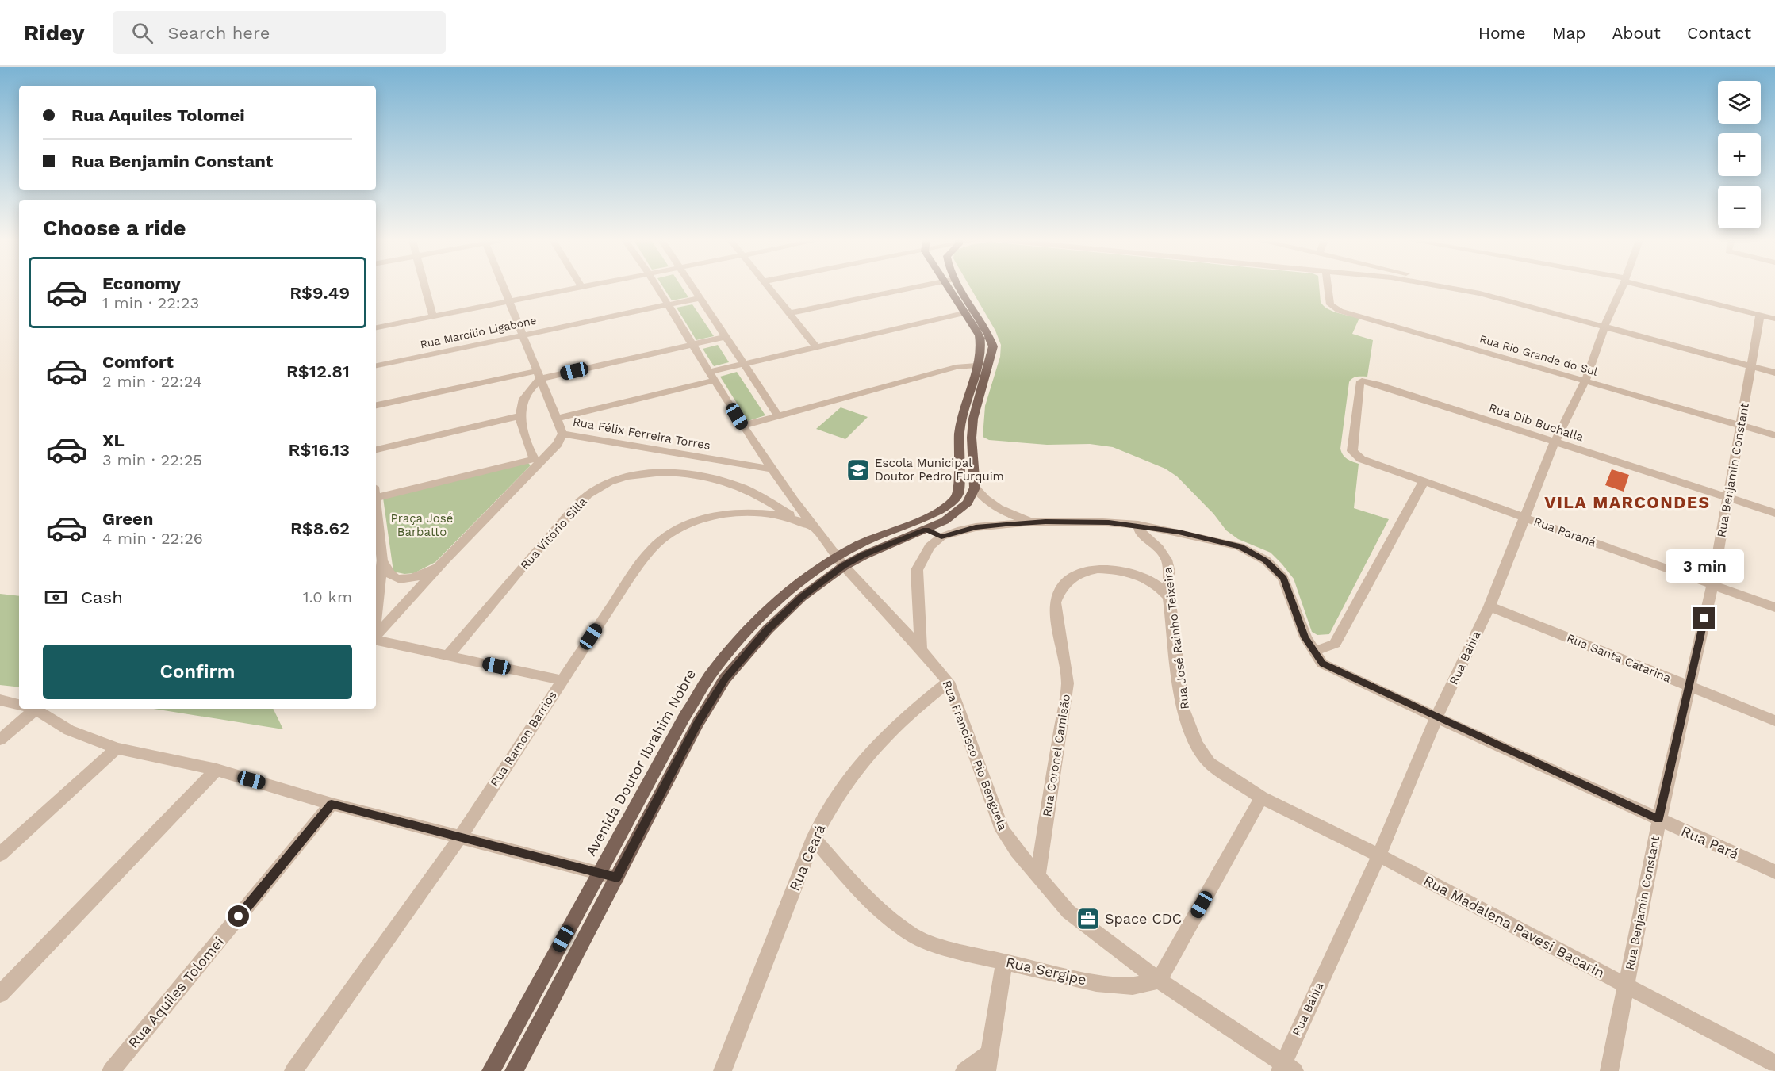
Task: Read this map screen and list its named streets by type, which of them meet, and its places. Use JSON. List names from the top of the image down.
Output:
{
  "streets": {
    "main road": ["Avenida Doutor Ibrahim Nobre"],
    "street": [
      "Rua Marcílio Ligabone",
      "Rua Rio Grande do Sul",
      "Rua Dib Buchalla",
      "Rua Félix Ferreira Torres",
      "Rua Benjamin Constant",
      "Rua Paraná",
      "Rua Vitório Silla",
      "Rua José Rainho Teixeira",
      "Rua Bahia",
      "Rua Santa Catarina",
      "Rua Ramon Barrios",
      "Rua Francisco Pio Benguela",
      "Rua Coronel Camisão",
      "Rua Pará",
      "Rua Ceará",
      "Rua Madalena Pavesi Bacarin",
      "Rua Sergipe",
      "Rua Aquiles Tolomei"
    ]
  },
  "crossings": [
    ["Rua Marcílio Ligabone", "Rua Félix Ferreira Torres"],
    ["Rua Marcílio Ligabone", "Rua Francisco Pio Benguela"],
    ["Rua Rio Grande do Sul", "Rua Benjamin Constant"],
    ["Rua Rio Grande do Sul", "Rua Bahia"],
    ["Rua Dib Buchalla", "Rua Benjamin Constant"],
    ["Rua Dib Buchalla", "Rua Paraná"],
    ["Rua Dib Buchalla", "Rua Bahia"],
    ["Rua Félix Ferreira Torres", "Rua Francisco Pio Benguela"],
    ["Rua Benjamin Constant", "Rua Paraná"],
    ["Rua Benjamin Constant", "Rua Santa Catarina"],
    ["Rua Benjamin Constant", "Rua Pará"],
    ["Rua Benjamin Constant", "Rua Madalena Pavesi Bacarin"],
    ["Rua Paraná", "Rua Bahia"],
    ["Rua Vitório Silla", "Rua Ramon Barrios"],
    ["Rua José Rainho Teixeira", "Rua Bahia"],
    ["Rua José Rainho Teixeira", "Rua Coronel Camisão"],
    ["Rua José Rainho Teixeira", "Rua Madalena Pavesi Bacarin"],
    ["Rua Bahia", "Rua Santa Catarina"],
    ["Rua Bahia", "Rua Pará"],
    ["Rua Bahia", "Rua Madalena Pavesi Bacarin"],
    ["Rua Ramon Barrios", "Rua Francisco Pio Benguela"],
    ["Rua Francisco Pio Benguela", "Rua Coronel Camisão"],
    ["Rua Francisco Pio Benguela", "Avenida Doutor Ibrahim Nobre"],
    ["Rua Francisco Pio Benguela", "Rua Ceará"],
    ["Rua Francisco Pio Benguela", "Rua Sergipe"],
    ["Rua Ceará", "Rua Sergipe"]
  ],
  "districts": ["VILA MARCONDES"],
  "parks": ["Praça José Barbatto"],
  "places": {
    "school or university": ["Escola Municipal Doutor Pedro Furquim"],
    "office": ["Space CDC"]
  },
  "page": {
    "header": "Ridey",
    "search": "Search here",
    "nav": [
      "Home",
      "Map",
      "About",
      "Contact"
    ],
    "map_buttons": ["+", "−"],
    "banner": ["Rua Aquiles Tolomei", "Rua Benjamin Constant"],
    "heading": "Choose a ride",
    "list": [
      {
        "name": "Economy",
        "note": "1 min · 22:23",
        "value": "R$9.49"
      },
      {
        "name": "Comfort",
        "note": "2 min · 22:24",
        "value": "R$12.81"
      },
      {
        "name": "XL",
        "note": "3 min · 22:25",
        "value": "R$16.13"
      },
      {
        "name": "Green",
        "note": "4 min · 22:26",
        "value": "R$8.62"
      }
    ],
    "bubble": "3 min",
    "pay": ["Cash", "1.0 km"],
    "buttons": "Confirm"
  }
}
